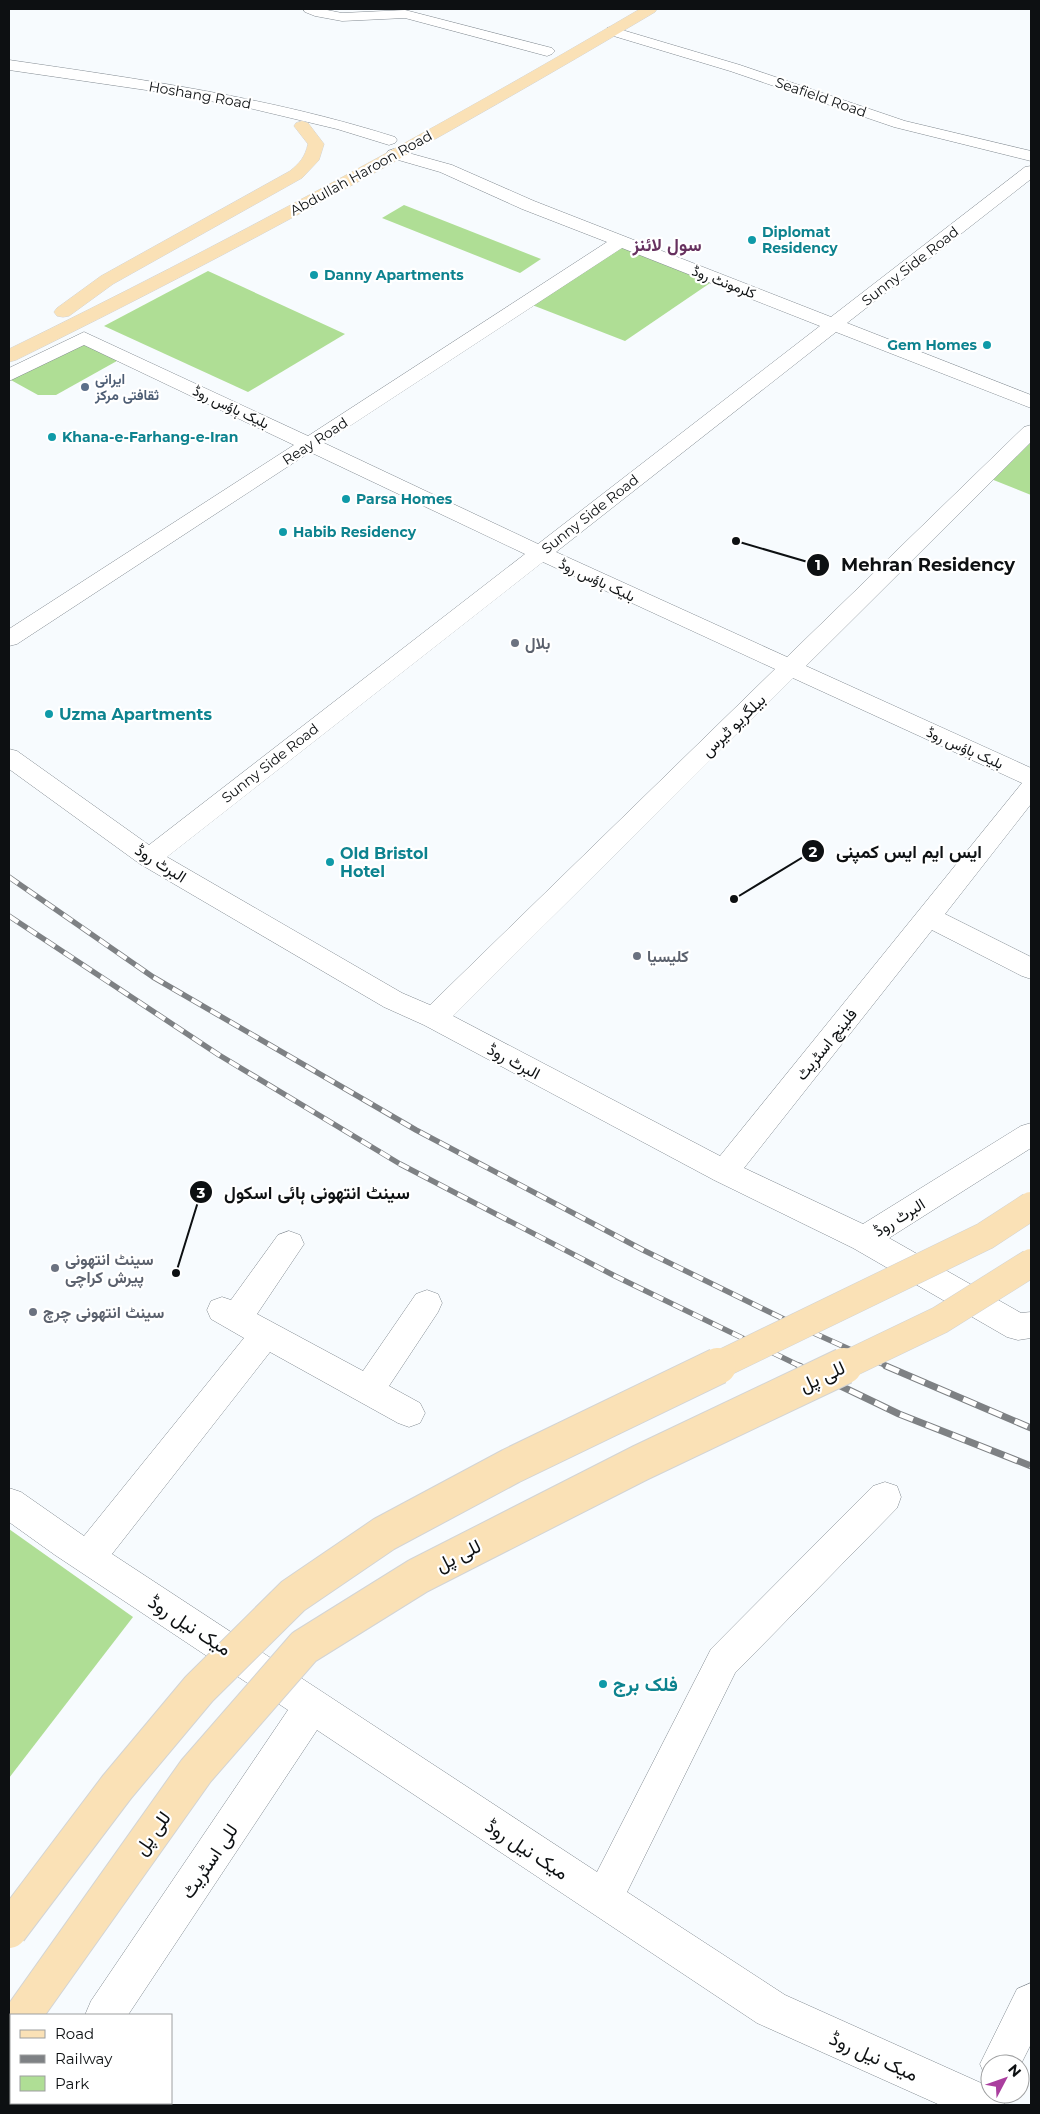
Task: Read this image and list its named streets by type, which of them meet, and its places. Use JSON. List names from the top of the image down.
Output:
{
  "streets": {
    "main road": ["Abdullah Haroon Road", "للی پل"],
    "street": [
      "Hoshang Road",
      "Seafield Road",
      "Sunny Side Road",
      "کلرمونٹ روڈ",
      "بلیک ہاؤس روڈ",
      "Reay Road",
      "بیلگریو ٹیرس",
      "البرٹ روڈ",
      "فلینچ اسٹریٹ",
      "میک نیل روڈ",
      "للی اسٹریٹ"
    ]
  },
  "crossings": [
    ["Hoshang Road", "Abdullah Haroon Road"],
    ["Hoshang Road", "کلرمونٹ روڈ"],
    ["Seafield Road", "Abdullah Haroon Road"],
    ["Abdullah Haroon Road", "کلرمونٹ روڈ"],
    ["Abdullah Haroon Road", "بلیک ہاؤس روڈ"],
    ["Sunny Side Road", "کلرمونٹ روڈ"],
    ["Sunny Side Road", "بلیک ہاؤس روڈ"],
    ["Sunny Side Road", "البرٹ روڈ"],
    ["کلرمونٹ روڈ", "Reay Road"],
    ["بلیک ہاؤس روڈ", "Reay Road"],
    ["بلیک ہاؤس روڈ", "بیلگریو ٹیرس"],
    ["بیلگریو ٹیرس", "البرٹ روڈ"],
    ["البرٹ روڈ", "فلینچ اسٹریٹ"],
    ["میک نیل روڈ", "للی اسٹریٹ"]
  ],
  "districts": ["سول لائنز"],
  "places": [
    "Diplomat Residency",
    "Danny Apartments",
    "Gem Homes",
    "ایرانی ثقافتی مرکز",
    "Khana-e-Farhang-e-Iran",
    "Parsa Homes",
    "Habib Residency",
    "Mehran Residency",
    "بلال",
    "Uzma Apartments",
    "Old Bristol Hotel",
    "ایس ایم ایس کمپنی",
    "کلیسیا",
    "سینٹ انتھونی پیرش کراچی",
    "سینٹ انتھونی ہائی اسکول",
    "سینٹ انتھونی چرچ",
    "فلک برج"
  ],
  "legend": ["Road", "Railway", "Park"],
  "north": "top right"
}
